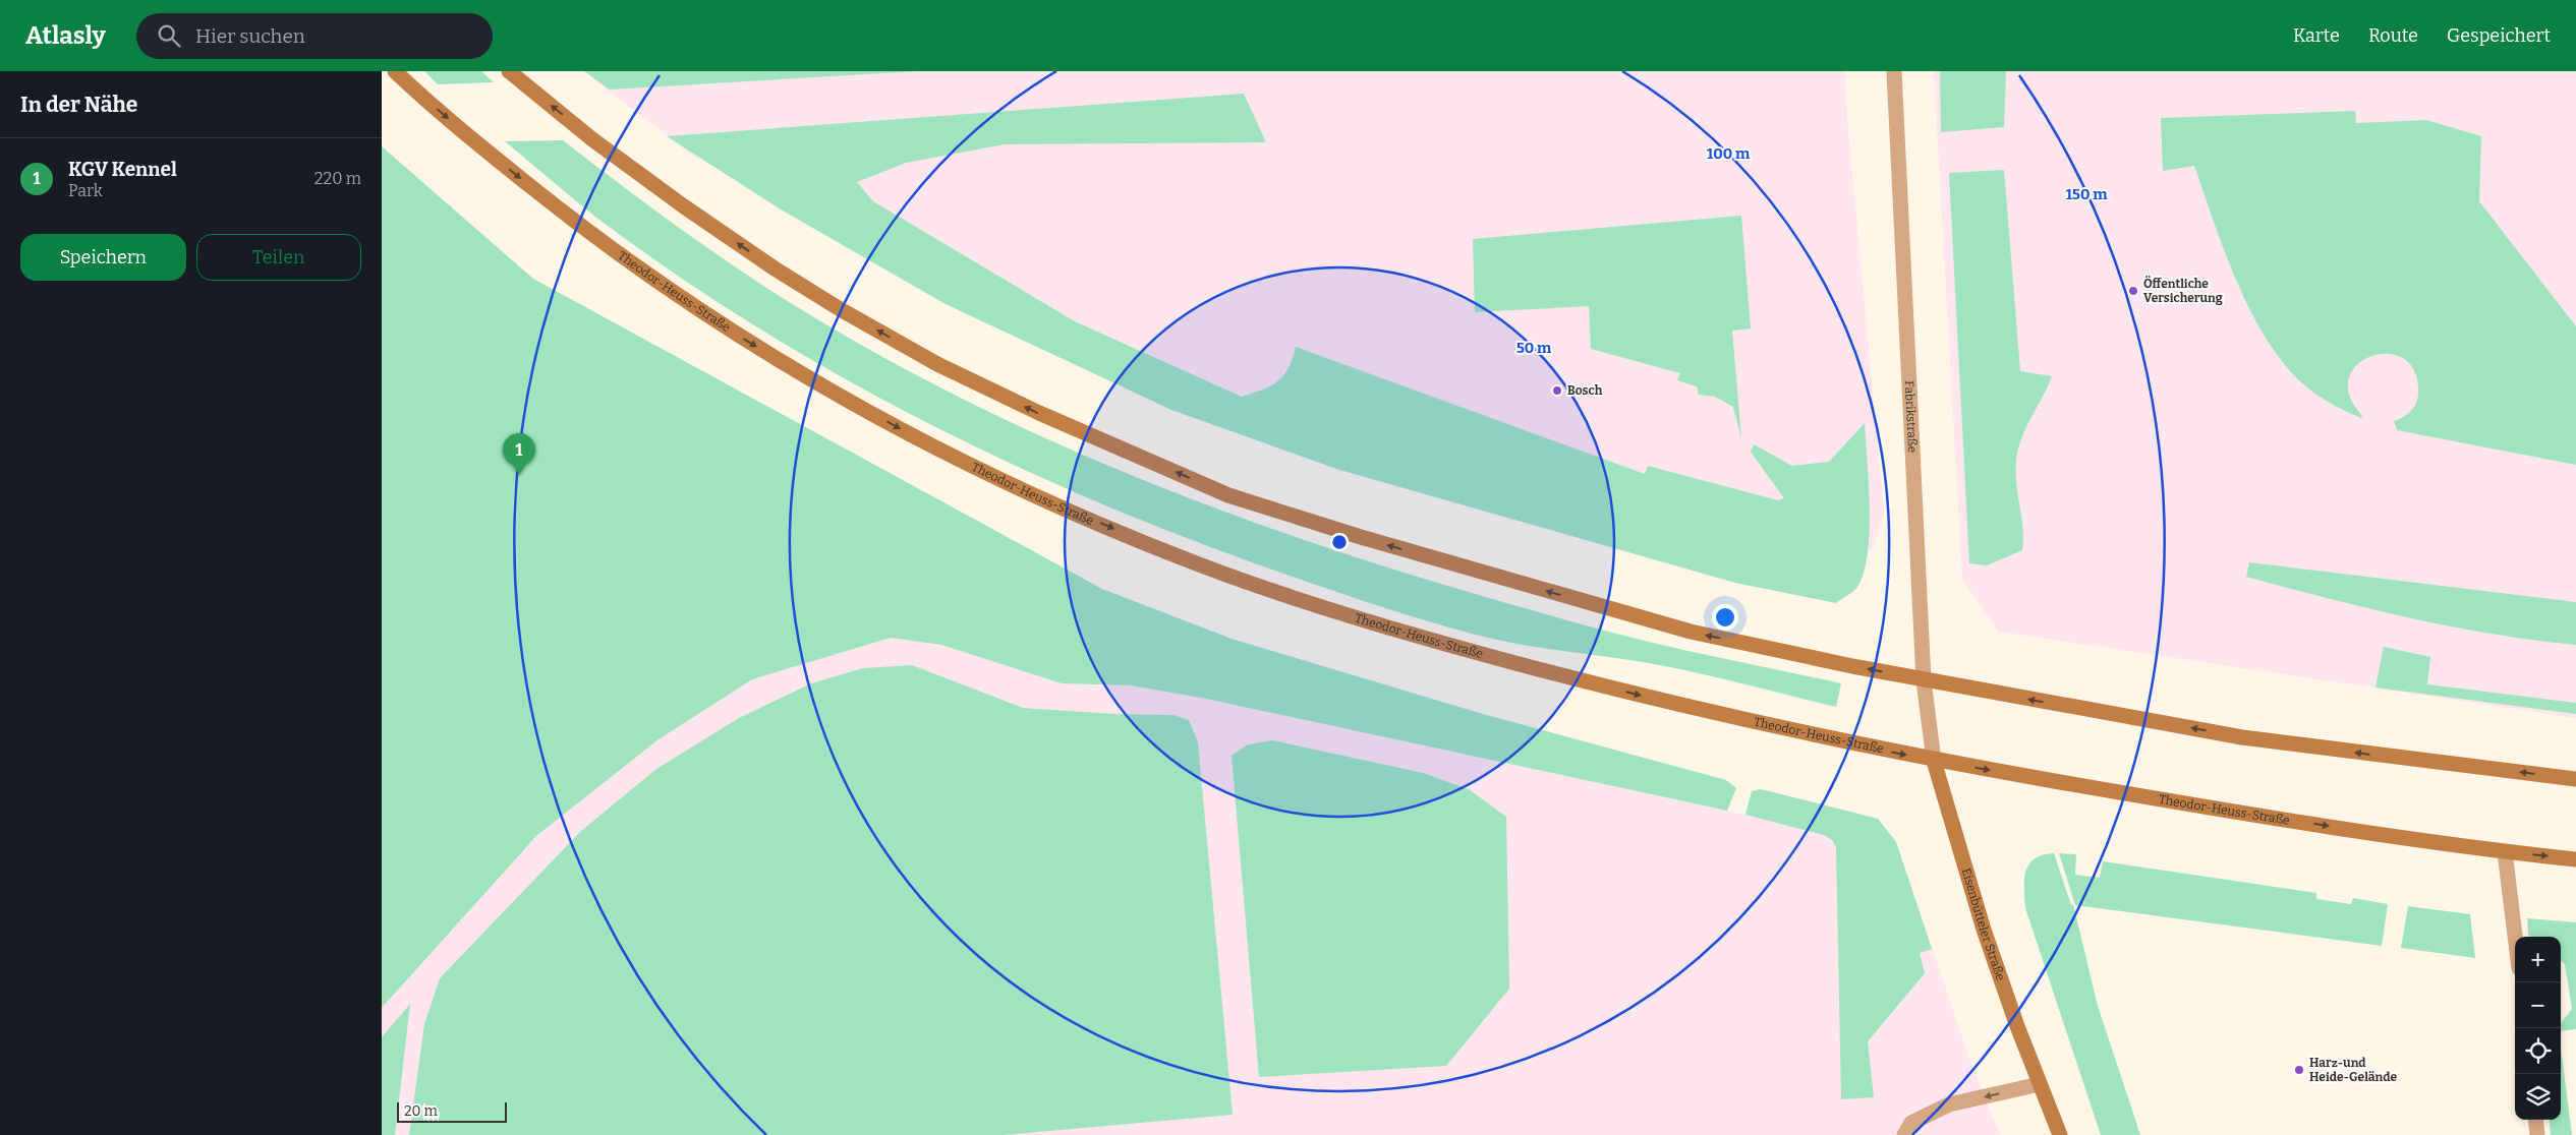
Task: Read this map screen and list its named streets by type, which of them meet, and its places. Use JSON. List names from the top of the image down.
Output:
{
  "streets": {
    "main road": ["Theodor-Heuss-Straße", "Eisenbütteler Straße"],
    "street": ["Fabrikstraße"]
  },
  "crossings": [
    ["Theodor-Heuss-Straße", "Fabrikstraße"],
    ["Theodor-Heuss-Straße", "Eisenbütteler Straße"],
    ["Fabrikstraße", "Eisenbütteler Straße"]
  ],
  "places": ["Öffentliche Versicherung", "Bosch", "Harz-und Heide-Gelände"],
  "scale_bar": "20 m",
  "page": {
    "header": "Atlasly",
    "search": "Hier suchen",
    "nav": ["Karte", "Route", "Gespeichert"],
    "heading": "In der Nähe",
    "list": [
      {
        "mark": "1",
        "name": "KGV Kennel",
        "note": "Park",
        "value": "220 m"
      }
    ],
    "buttons": ["Speichern", "Teilen"],
    "pins": "1",
    "map_buttons": ["+", "−"],
    "scale": "20 m"
  },
  "rings": ["100 m", "150 m", "50 m"]
}
